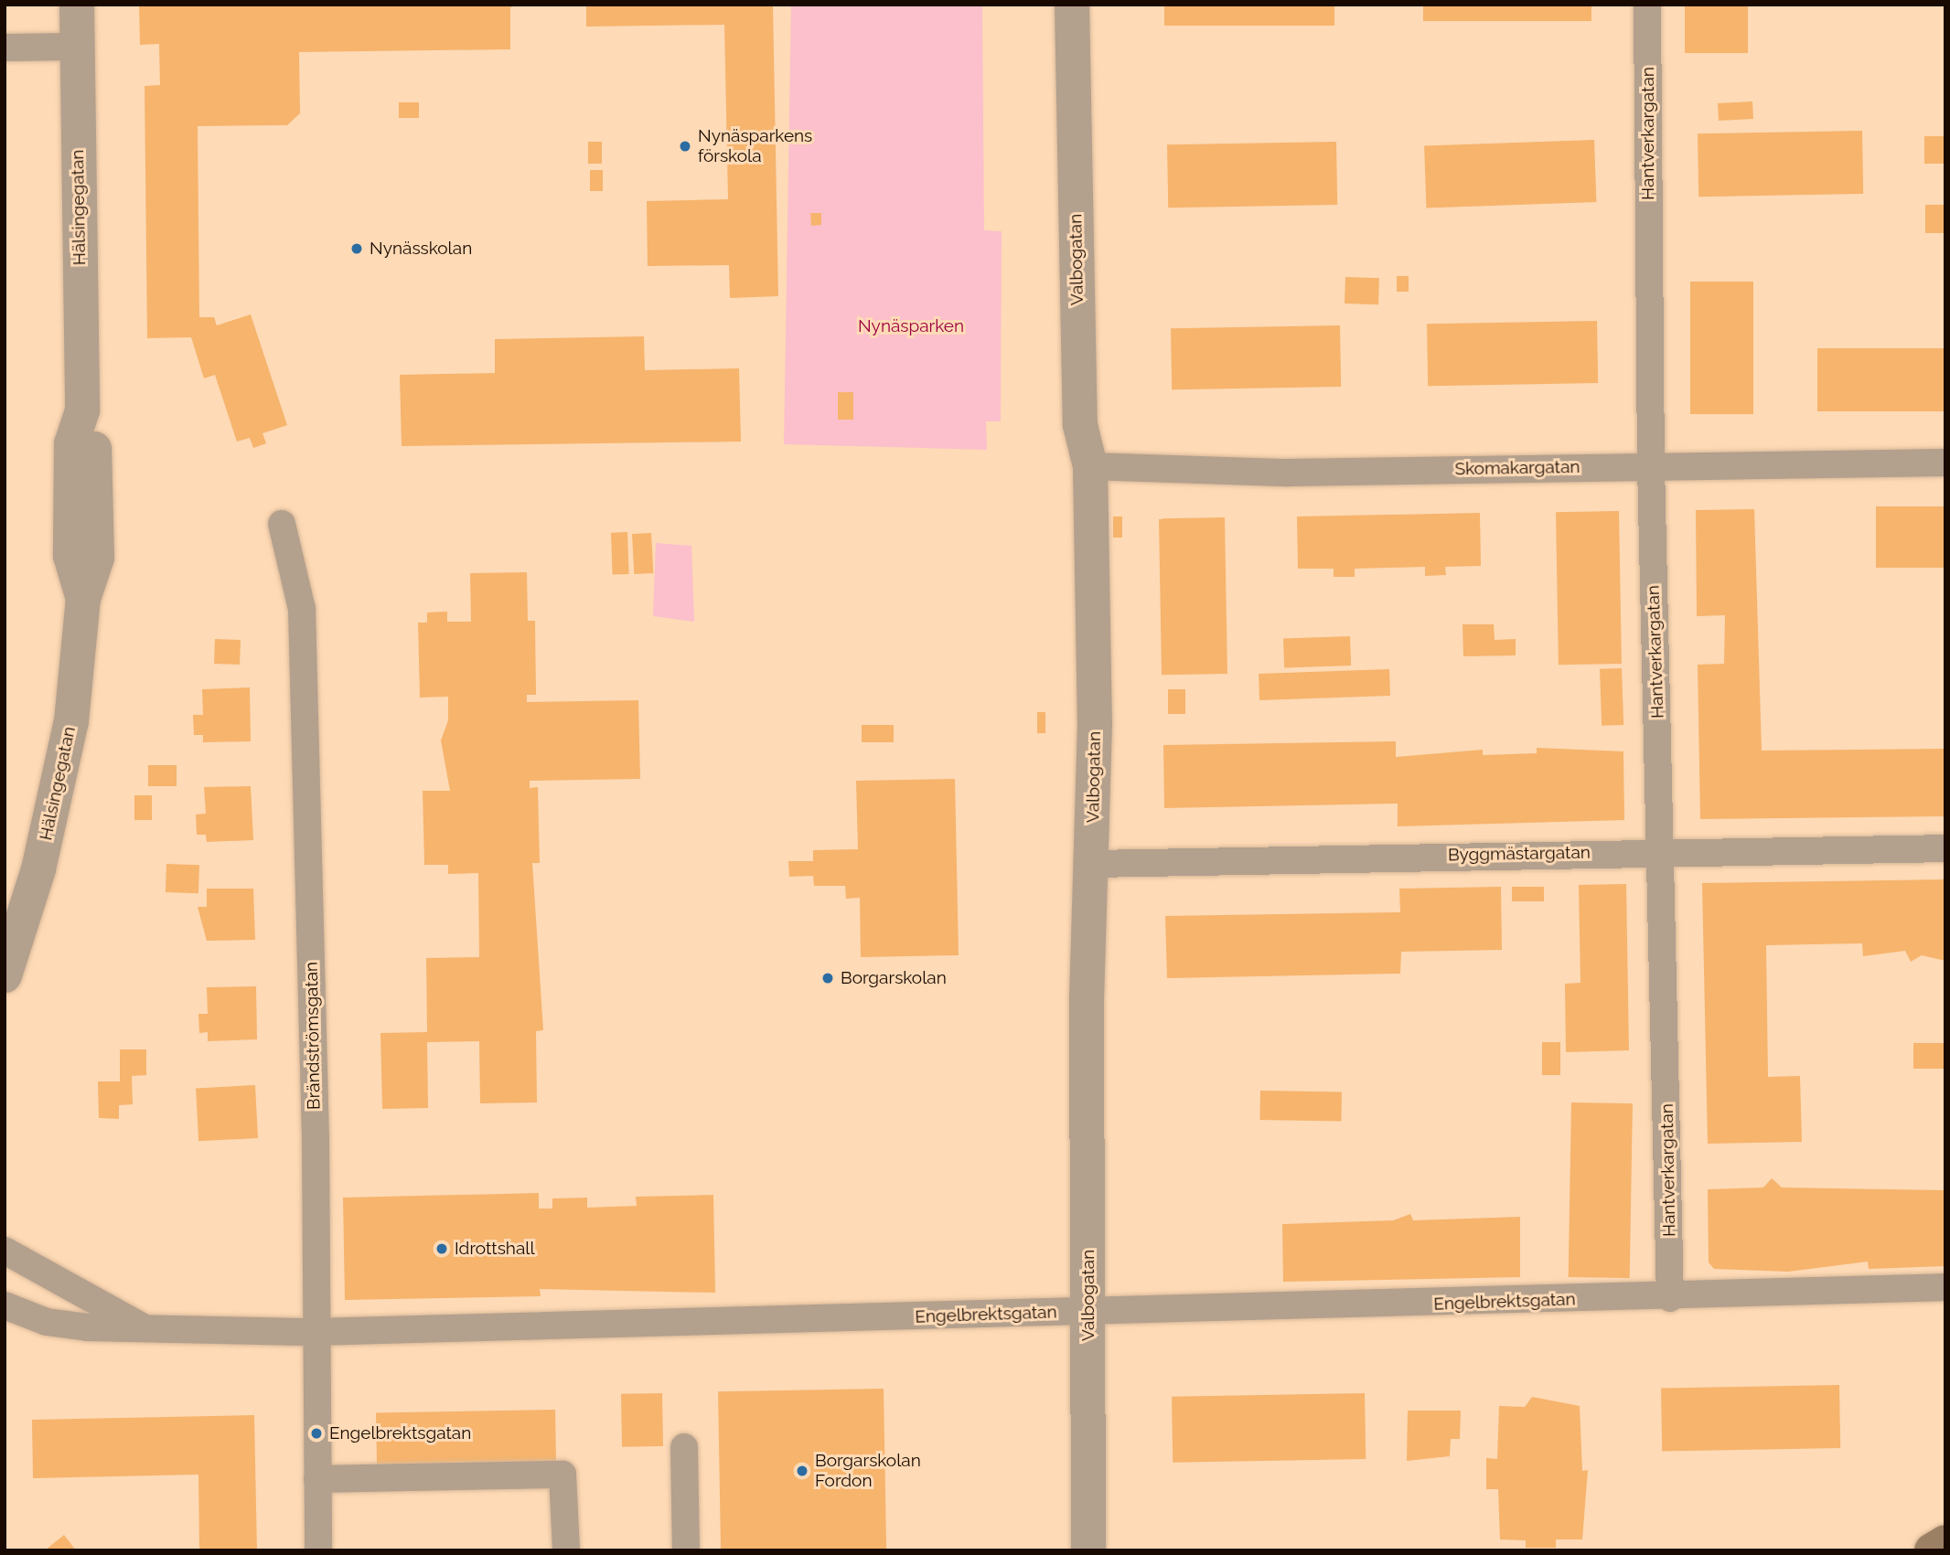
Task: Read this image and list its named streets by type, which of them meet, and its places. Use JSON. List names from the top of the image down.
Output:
{
  "streets": {
    "street": [
      "Hantverkargatan",
      "Hälsingegatan",
      "Valbogatan",
      "Skomakargatan",
      "Byggmästargatan",
      "Brändströmsgatan",
      "Engelbrektsgatan"
    ]
  },
  "crossings": [
    ["Hantverkargatan", "Skomakargatan"],
    ["Hantverkargatan", "Byggmästargatan"],
    ["Hantverkargatan", "Engelbrektsgatan"],
    ["Valbogatan", "Skomakargatan"],
    ["Valbogatan", "Byggmästargatan"],
    ["Valbogatan", "Engelbrektsgatan"],
    ["Brändströmsgatan", "Engelbrektsgatan"]
  ],
  "parks": ["Nynäsparken"],
  "places": [
    "Nynäsparkens förskola",
    "Nynässkolan",
    "Borgarskolan",
    "Idrottshall",
    "Engelbrektsgatan",
    "Borgarskolan Fordon"
  ]
}
